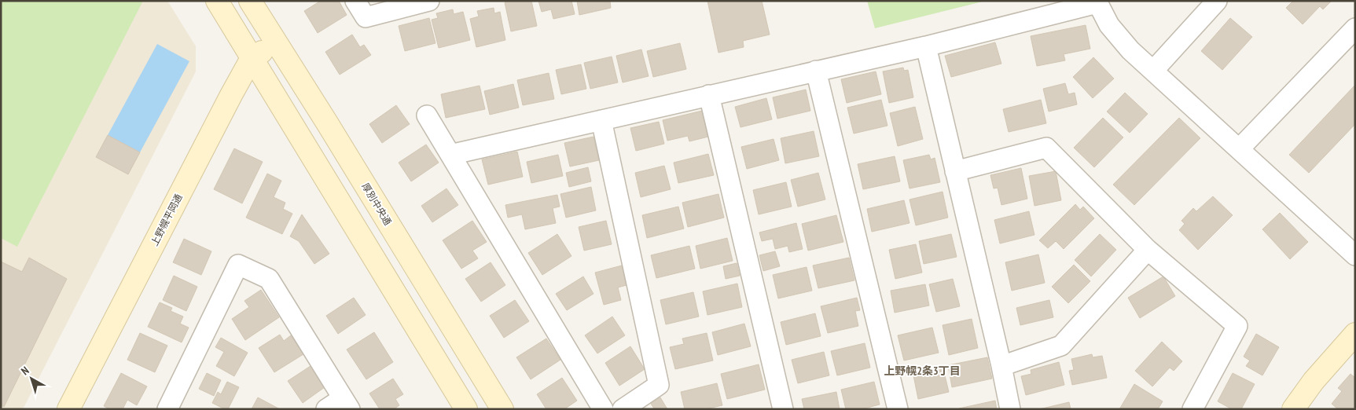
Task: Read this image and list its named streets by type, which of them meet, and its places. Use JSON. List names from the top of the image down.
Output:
{
  "streets": {
    "main road": ["厚別中央通", "上野幌平岡通"]
  },
  "crossings": [
    ["厚別中央通", "上野幌平岡通"]
  ],
  "districts": ["上野幌2条3丁目"],
  "north": "top left"
}
